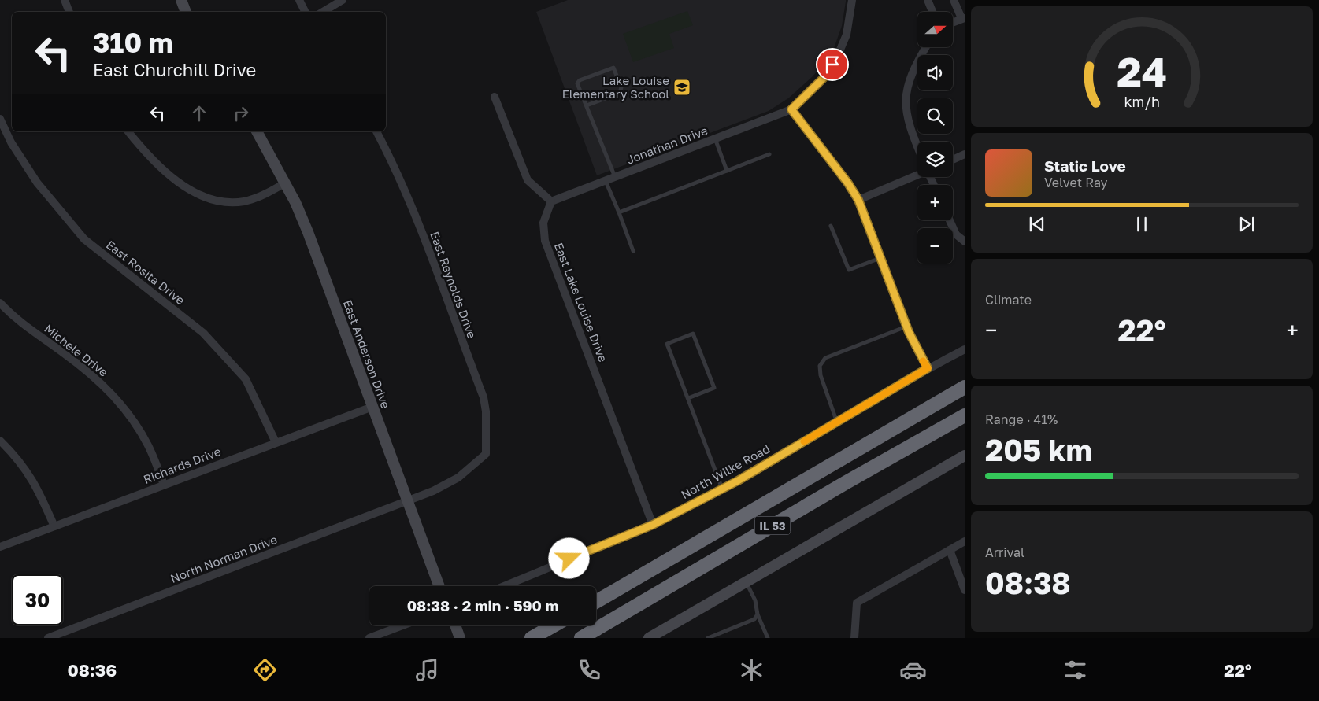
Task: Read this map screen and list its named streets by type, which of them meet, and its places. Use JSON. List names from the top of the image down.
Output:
{
  "streets": {
    "highway": ["IL 53"],
    "street": [
      "Jonathan Drive",
      "East Rosita Drive",
      "East Reynolds Drive",
      "East Lake Louise Drive",
      "Michele Drive",
      "East Anderson Drive",
      "Richards Drive",
      "North Wilke Road",
      "North Norman Drive"
    ]
  },
  "crossings": [
    ["Jonathan Drive", "East Lake Louise Drive"],
    ["East Rosita Drive", "Richards Drive"],
    ["East Reynolds Drive", "North Norman Drive"],
    ["East Lake Louise Drive", "North Wilke Road"],
    ["Michele Drive", "Richards Drive"],
    ["East Anderson Drive", "Richards Drive"],
    ["East Anderson Drive", "North Norman Drive"]
  ],
  "places": {
    "school or university": ["Lake Louise Elementary School"]
  },
  "north": "right",
  "page": {
    "map_buttons": ["+", "−"],
    "turn": ["310 m", "East Churchill Drive"],
    "song": ["Static Love", "Velvet Ray"],
    "tile": [
      "Climate",
      ["Range · 41%", "205 km"],
      ["Arrival", "08:38"]
    ],
    "heat": ["−", "22°", "+"],
    "limit": "30",
    "trip": "08:38 · 2 min · 590 m",
    "tabs": ["08:36", "22°"],
    "gauge": ["24", "km/h"]
  }
}
